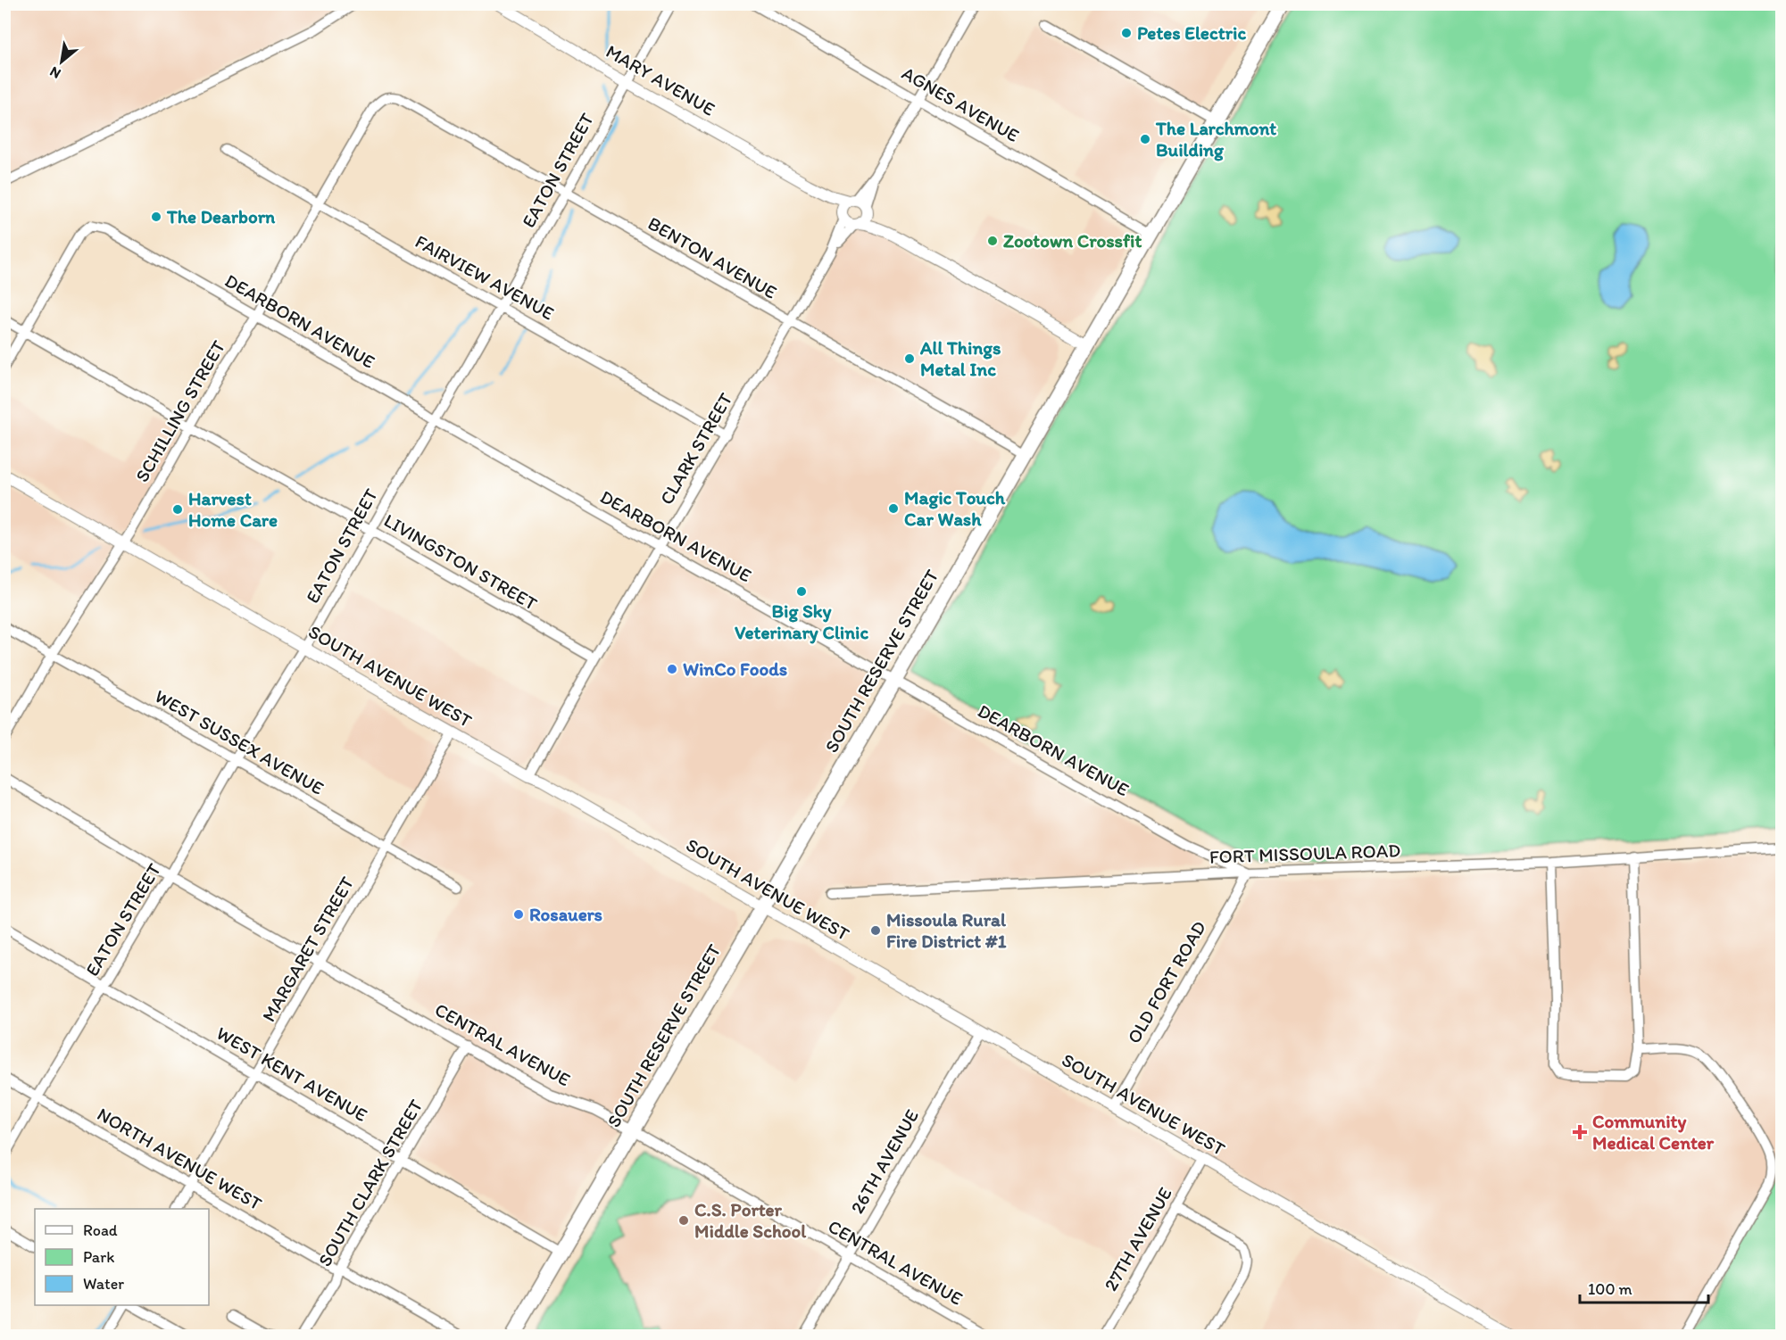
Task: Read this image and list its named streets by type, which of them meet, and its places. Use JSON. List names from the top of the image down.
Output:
{
  "streets": {
    "highway": ["SOUTH RESERVE STREET"],
    "street": [
      "MARY AVENUE",
      "AGNES AVENUE",
      "EATON STREET",
      "BENTON AVENUE",
      "FAIRVIEW AVENUE",
      "DEARBORN AVENUE",
      "SCHILLING STREET",
      "CLARK STREET",
      "LIVINGSTON STREET",
      "SOUTH AVENUE WEST",
      "WEST SUSSEX AVENUE",
      "FORT MISSOULA ROAD",
      "MARGARET STREET",
      "OLD FORT ROAD",
      "CENTRAL AVENUE",
      "WEST KENT AVENUE",
      "NORTH AVENUE WEST",
      "26TH AVENUE",
      "SOUTH CLARK STREET",
      "27TH AVENUE"
    ]
  },
  "crossings": [
    ["MARY AVENUE", "EATON STREET"],
    ["AGNES AVENUE", "SOUTH RESERVE STREET"],
    ["EATON STREET", "BENTON AVENUE"],
    ["EATON STREET", "FAIRVIEW AVENUE"],
    ["EATON STREET", "DEARBORN AVENUE"],
    ["EATON STREET", "LIVINGSTON STREET"],
    ["EATON STREET", "SOUTH AVENUE WEST"],
    ["EATON STREET", "WEST SUSSEX AVENUE"],
    ["EATON STREET", "CENTRAL AVENUE"],
    ["EATON STREET", "WEST KENT AVENUE"],
    ["EATON STREET", "NORTH AVENUE WEST"],
    ["BENTON AVENUE", "SCHILLING STREET"],
    ["BENTON AVENUE", "CLARK STREET"],
    ["BENTON AVENUE", "SOUTH RESERVE STREET"],
    ["FAIRVIEW AVENUE", "SCHILLING STREET"],
    ["FAIRVIEW AVENUE", "CLARK STREET"],
    ["DEARBORN AVENUE", "SCHILLING STREET"],
    ["DEARBORN AVENUE", "CLARK STREET"],
    ["DEARBORN AVENUE", "LIVINGSTON STREET"],
    ["DEARBORN AVENUE", "SOUTH RESERVE STREET"],
    ["DEARBORN AVENUE", "FORT MISSOULA ROAD"],
    ["DEARBORN AVENUE", "OLD FORT ROAD"],
    ["SCHILLING STREET", "LIVINGSTON STREET"],
    ["SCHILLING STREET", "SOUTH AVENUE WEST"],
    ["SCHILLING STREET", "WEST SUSSEX AVENUE"],
    ["CLARK STREET", "LIVINGSTON STREET"],
    ["CLARK STREET", "SOUTH AVENUE WEST"],
    ["SOUTH RESERVE STREET", "SOUTH AVENUE WEST"],
    ["SOUTH RESERVE STREET", "CENTRAL AVENUE"],
    ["SOUTH RESERVE STREET", "WEST KENT AVENUE"],
    ["SOUTH AVENUE WEST", "MARGARET STREET"],
    ["SOUTH AVENUE WEST", "OLD FORT ROAD"],
    ["SOUTH AVENUE WEST", "26TH AVENUE"],
    ["SOUTH AVENUE WEST", "27TH AVENUE"],
    ["WEST SUSSEX AVENUE", "MARGARET STREET"],
    ["FORT MISSOULA ROAD", "OLD FORT ROAD"],
    ["MARGARET STREET", "CENTRAL AVENUE"],
    ["MARGARET STREET", "WEST KENT AVENUE"],
    ["MARGARET STREET", "NORTH AVENUE WEST"],
    ["CENTRAL AVENUE", "26TH AVENUE"],
    ["CENTRAL AVENUE", "SOUTH CLARK STREET"],
    ["WEST KENT AVENUE", "SOUTH CLARK STREET"],
    ["NORTH AVENUE WEST", "SOUTH CLARK STREET"]
  ],
  "places": {
    "other": [
      "Petes Electric",
      "The Larchmont Building",
      "The Dearborn",
      "Zootown Crossfit",
      "All Things Metal Inc",
      "Magic Touch Car Wash",
      "Harvest Home Care",
      "Big Sky Veterinary Clinic",
      "WinCo Foods",
      "Rosauers",
      "Missoula Rural Fire District #1",
      "C.S. Porter Middle School"
    ],
    "health": ["Community Medical Center"]
  },
  "legend": ["Road", "Park", "Water"],
  "scale_bar": "100 m",
  "north": "bottom left"
}
